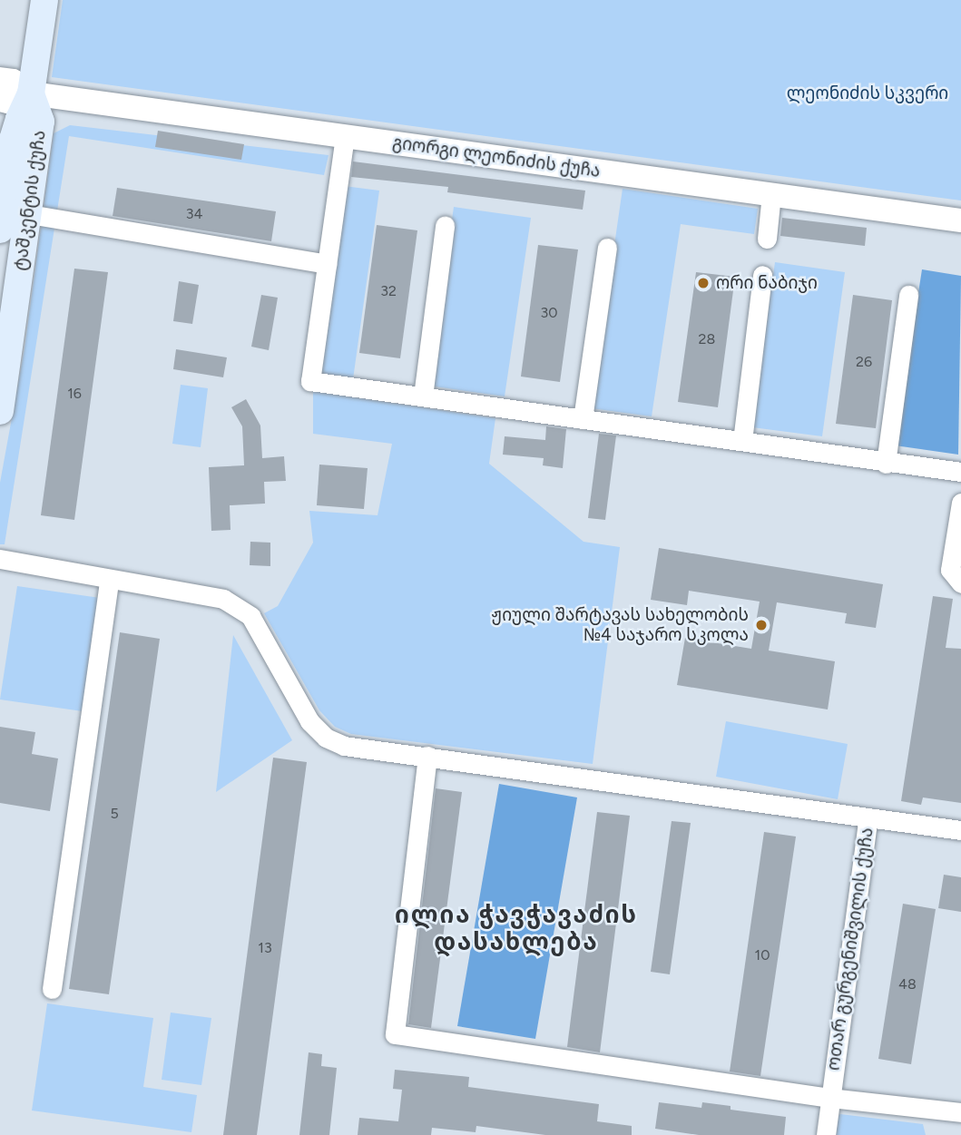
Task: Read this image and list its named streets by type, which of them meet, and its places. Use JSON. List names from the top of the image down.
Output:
{
  "streets": {
    "main road": ["ტაშკენტის ქუჩა"],
    "street": ["გიორგი ლეონიძის ქუჩა", "ოთარ გურგენიშვილის ქუჩა"]
  },
  "crossings": [
    ["გიორგი ლეონიძის ქუჩა", "ტაშკენტის ქუჩა"]
  ],
  "districts": ["ილია ჭავჭავაძის დასახლება"],
  "parks": ["ლეონიძის სკვერი"],
  "places": ["ორი ნაბიჯი", "ჟიული შარტავას სახელობის №4 საჯარო სკოლა"],
  "house_numbers": [
    "34",
    "32",
    "30",
    "28",
    "26",
    "16",
    "5",
    "13",
    "10",
    "48"
  ]
}
